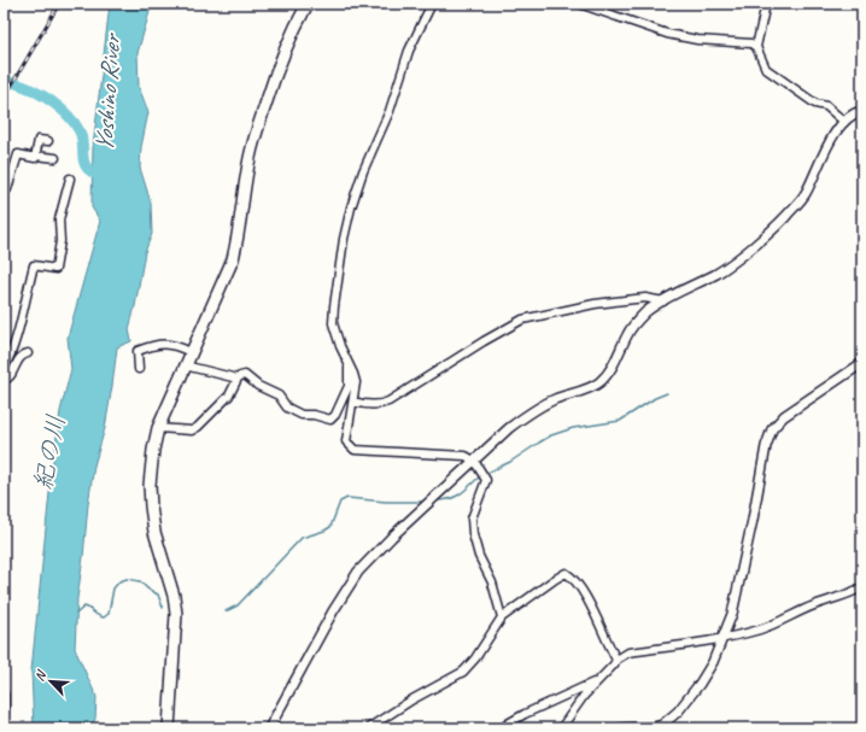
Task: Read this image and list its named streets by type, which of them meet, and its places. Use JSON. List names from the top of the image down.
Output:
{
  "water": ["Yoshino River", "紀の川"],
  "north": "top left"
}
